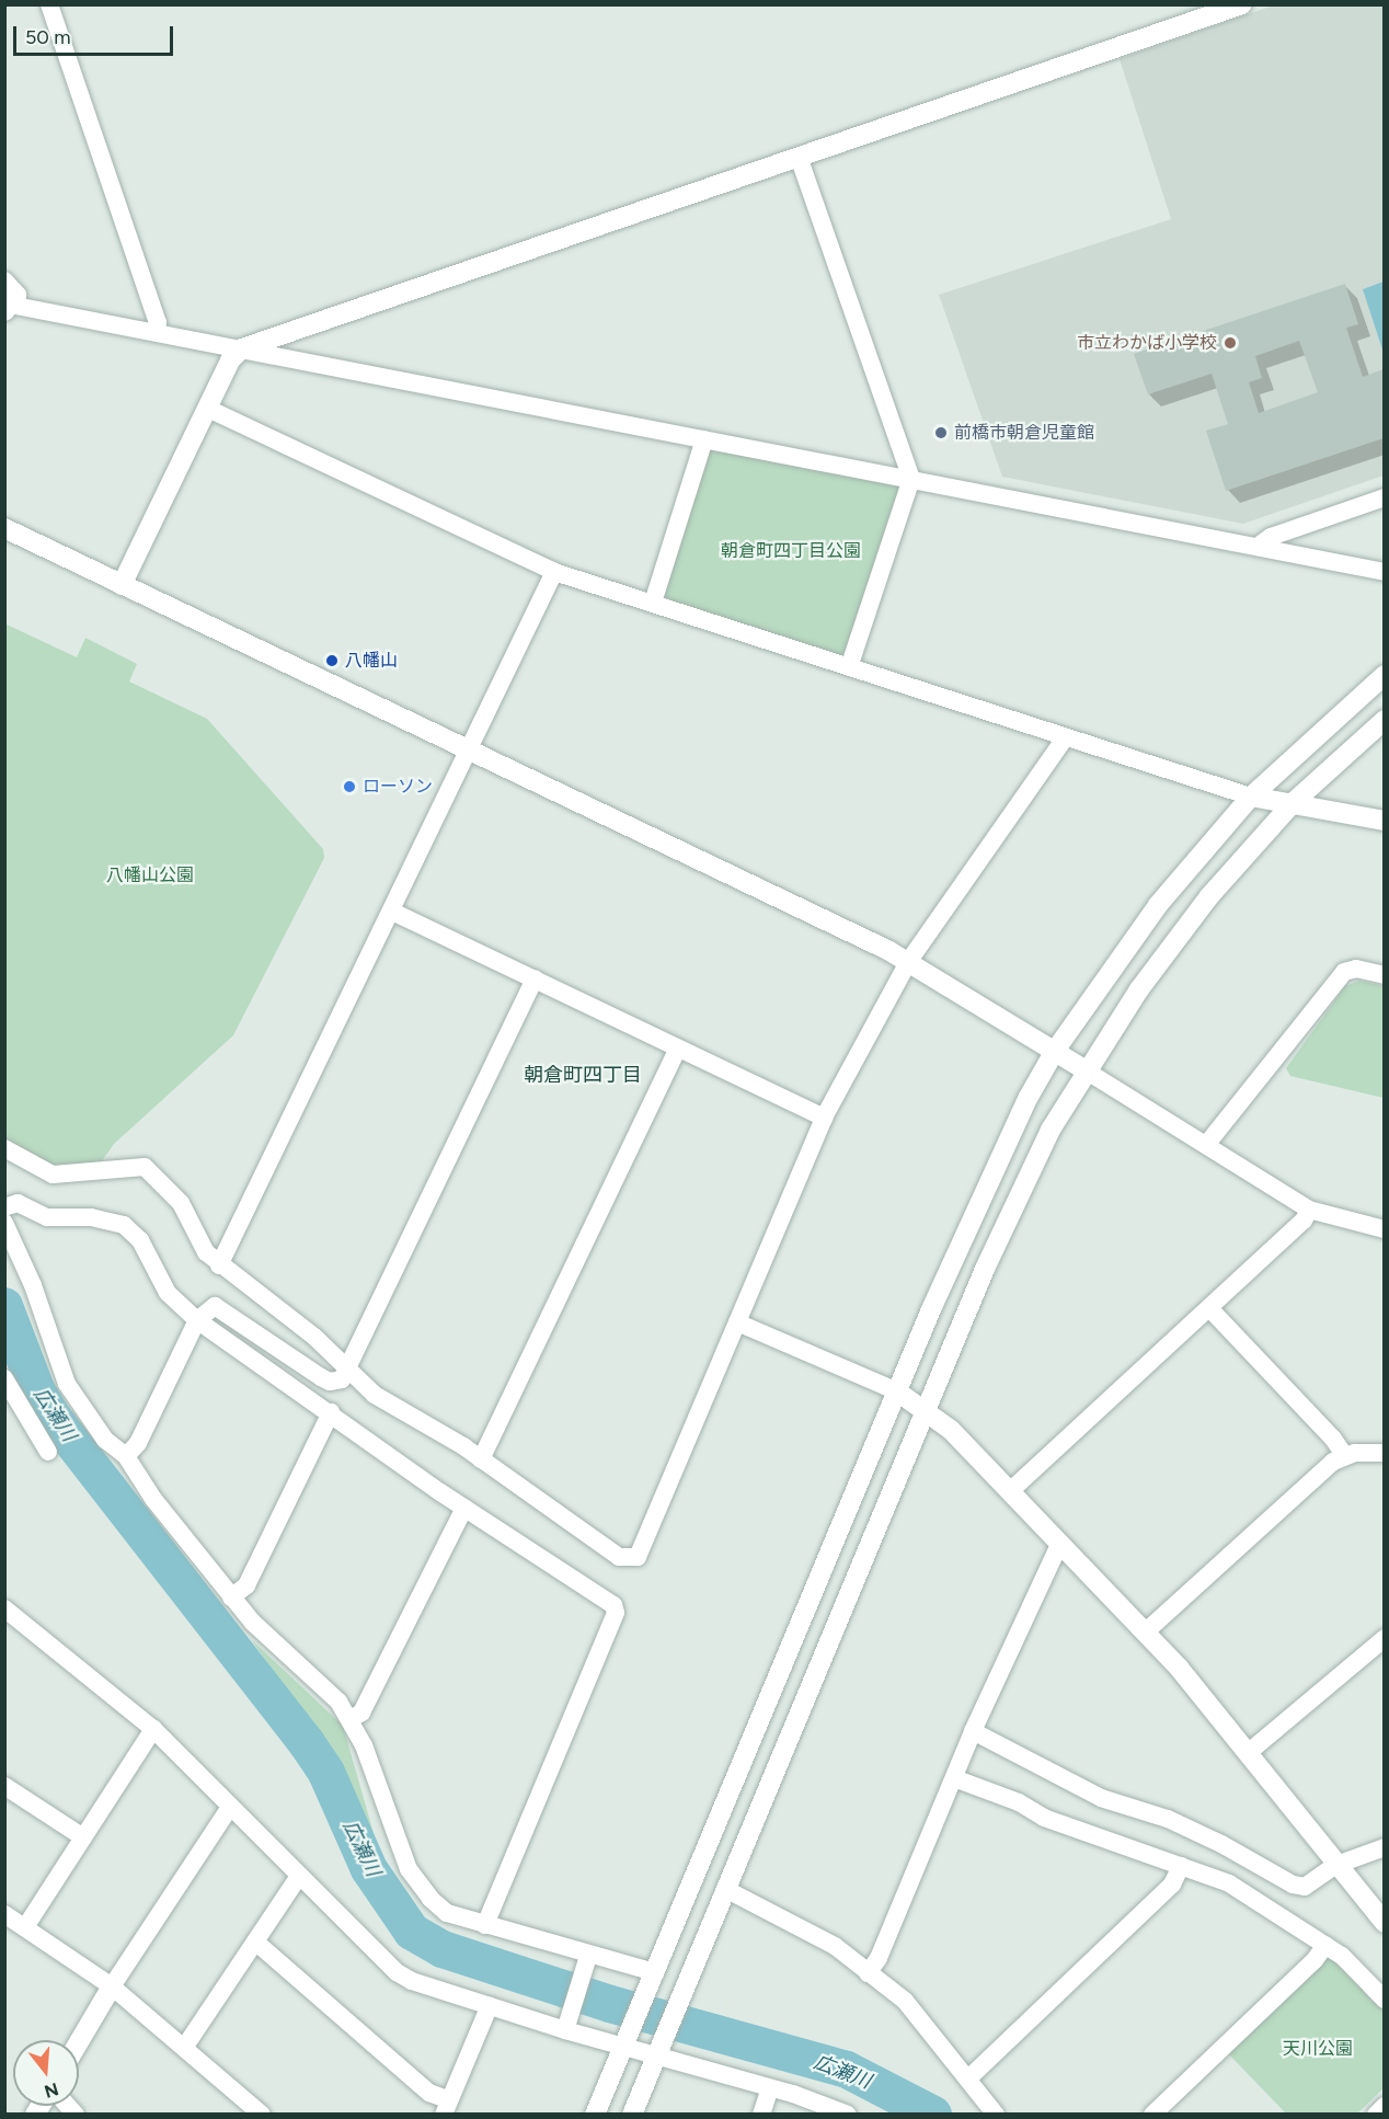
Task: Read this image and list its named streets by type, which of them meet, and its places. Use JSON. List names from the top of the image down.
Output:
{
  "districts": ["朝倉町四丁目"],
  "water": ["広瀬川"],
  "parks": ["朝倉町四丁目公園", "八幡山公園", "天川公園"],
  "places": [
    "市立わかば小学校",
    "前橋市朝倉児童館",
    "八幡山",
    "ローソン"
  ],
  "scale_bar": "50 m",
  "north": "bottom"
}
